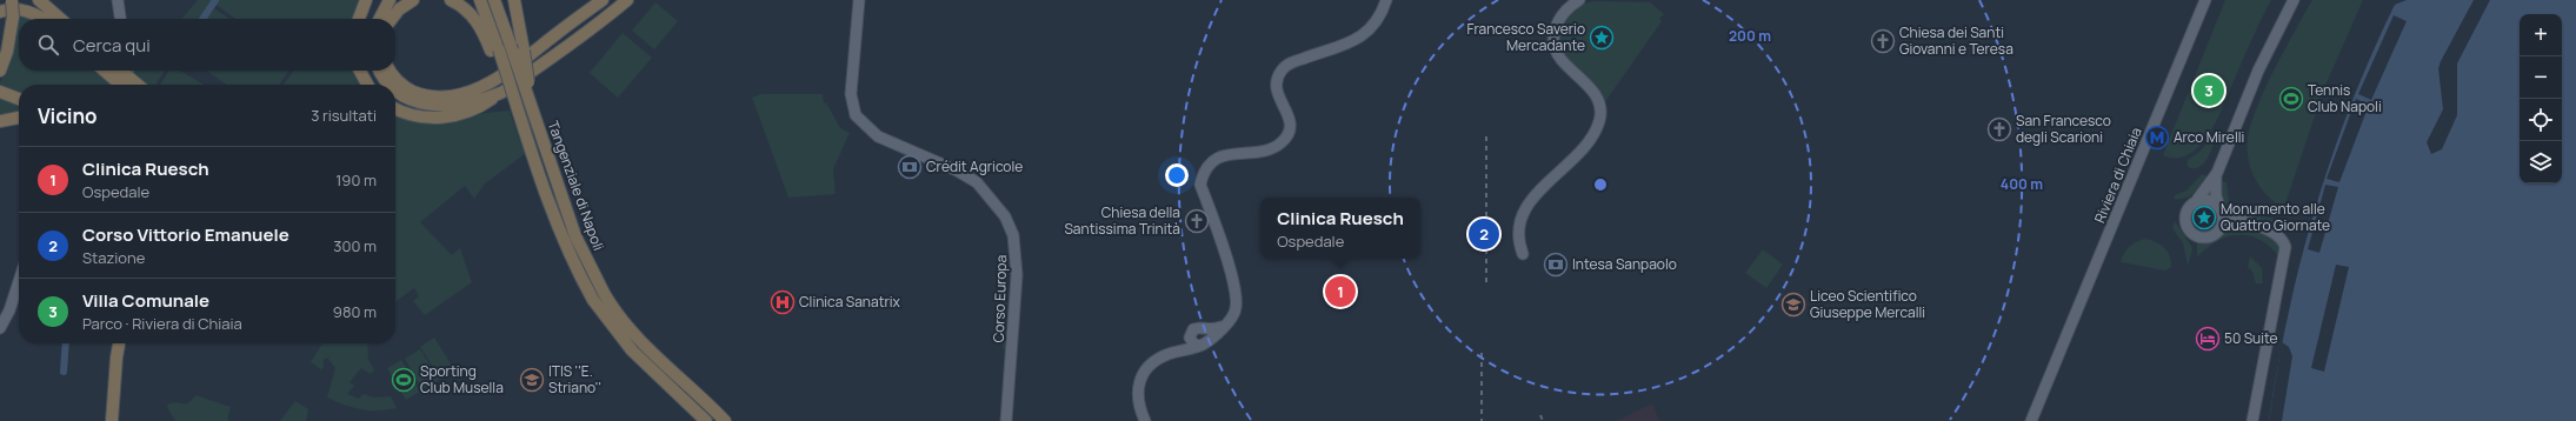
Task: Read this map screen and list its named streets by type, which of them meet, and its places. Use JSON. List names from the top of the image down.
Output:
{
  "streets": {
    "highway": ["Tangenziale di Napoli"],
    "main road": ["Riviera di Chiaia", "Corso Europa"]
  },
  "places": {
    "place": ["Francesco Saverio Mercadante", "Monumento alle Quattro Giornate"],
    "church": ["Chiesa dei Santi Giovanni e Teresa", "San Francesco degli Scarioni", "Chiesa della Santissima Trinità"],
    "sports": ["Tennis Club Napoli", "Sporting Club Musella"],
    "metro station": ["Arco Mirelli"],
    "bank": ["Crédit Agricole", "Intesa Sanpaolo"],
    "hospital": ["Clinica Sanatrix"],
    "school or university": ["Liceo Scientifico Giuseppe Mercalli", "ITIS ''E. Striano''"],
    "hotel": ["50 Suite"]
  },
  "page": {
    "map_buttons": ["+", "−"],
    "search": "Cerca qui",
    "pins": ["3", "2", "1"],
    "heading": ["Vicino", "3 risultati"],
    "list": [
      {
        "mark": "1",
        "name": "Clinica Ruesch",
        "note": "Ospedale",
        "value": "190 m"
      },
      {
        "mark": "2",
        "name": "Corso Vittorio Emanuele",
        "note": "Stazione",
        "value": "300 m"
      },
      {
        "mark": "3",
        "name": "Villa Comunale",
        "note": "Parco · Riviera di Chiaia",
        "value": "980 m"
      }
    ],
    "popup": ["Clinica Ruesch", "Ospedale"]
  },
  "rings": ["200 m", "400 m"]
}
